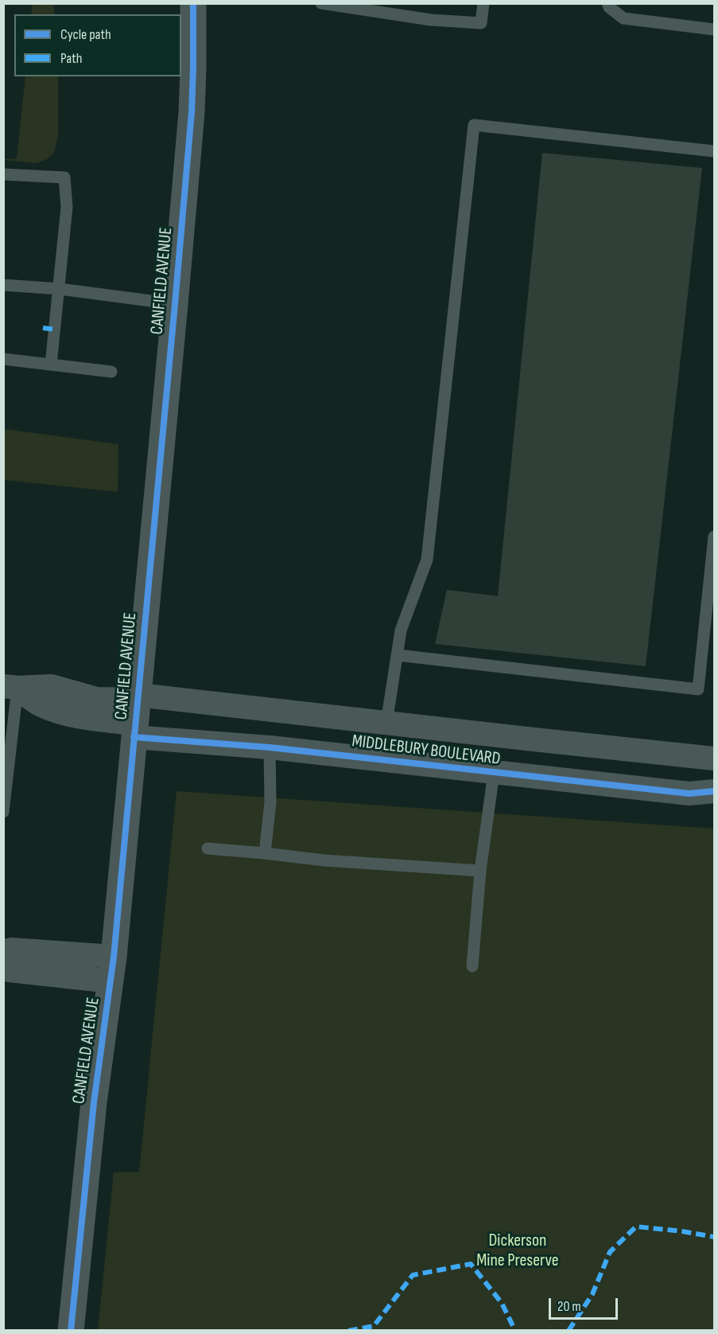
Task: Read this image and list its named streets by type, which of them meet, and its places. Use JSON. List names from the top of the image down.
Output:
{
  "streets": {
    "street": ["CANFIELD AVENUE", "MIDDLEBURY BOULEVARD"]
  },
  "crossings": [
    ["CANFIELD AVENUE", "MIDDLEBURY BOULEVARD"]
  ],
  "parks": ["Dickerson Mine Preserve"],
  "legend": ["Cycle path", "Path"],
  "scale_bar": "20 m"
}
